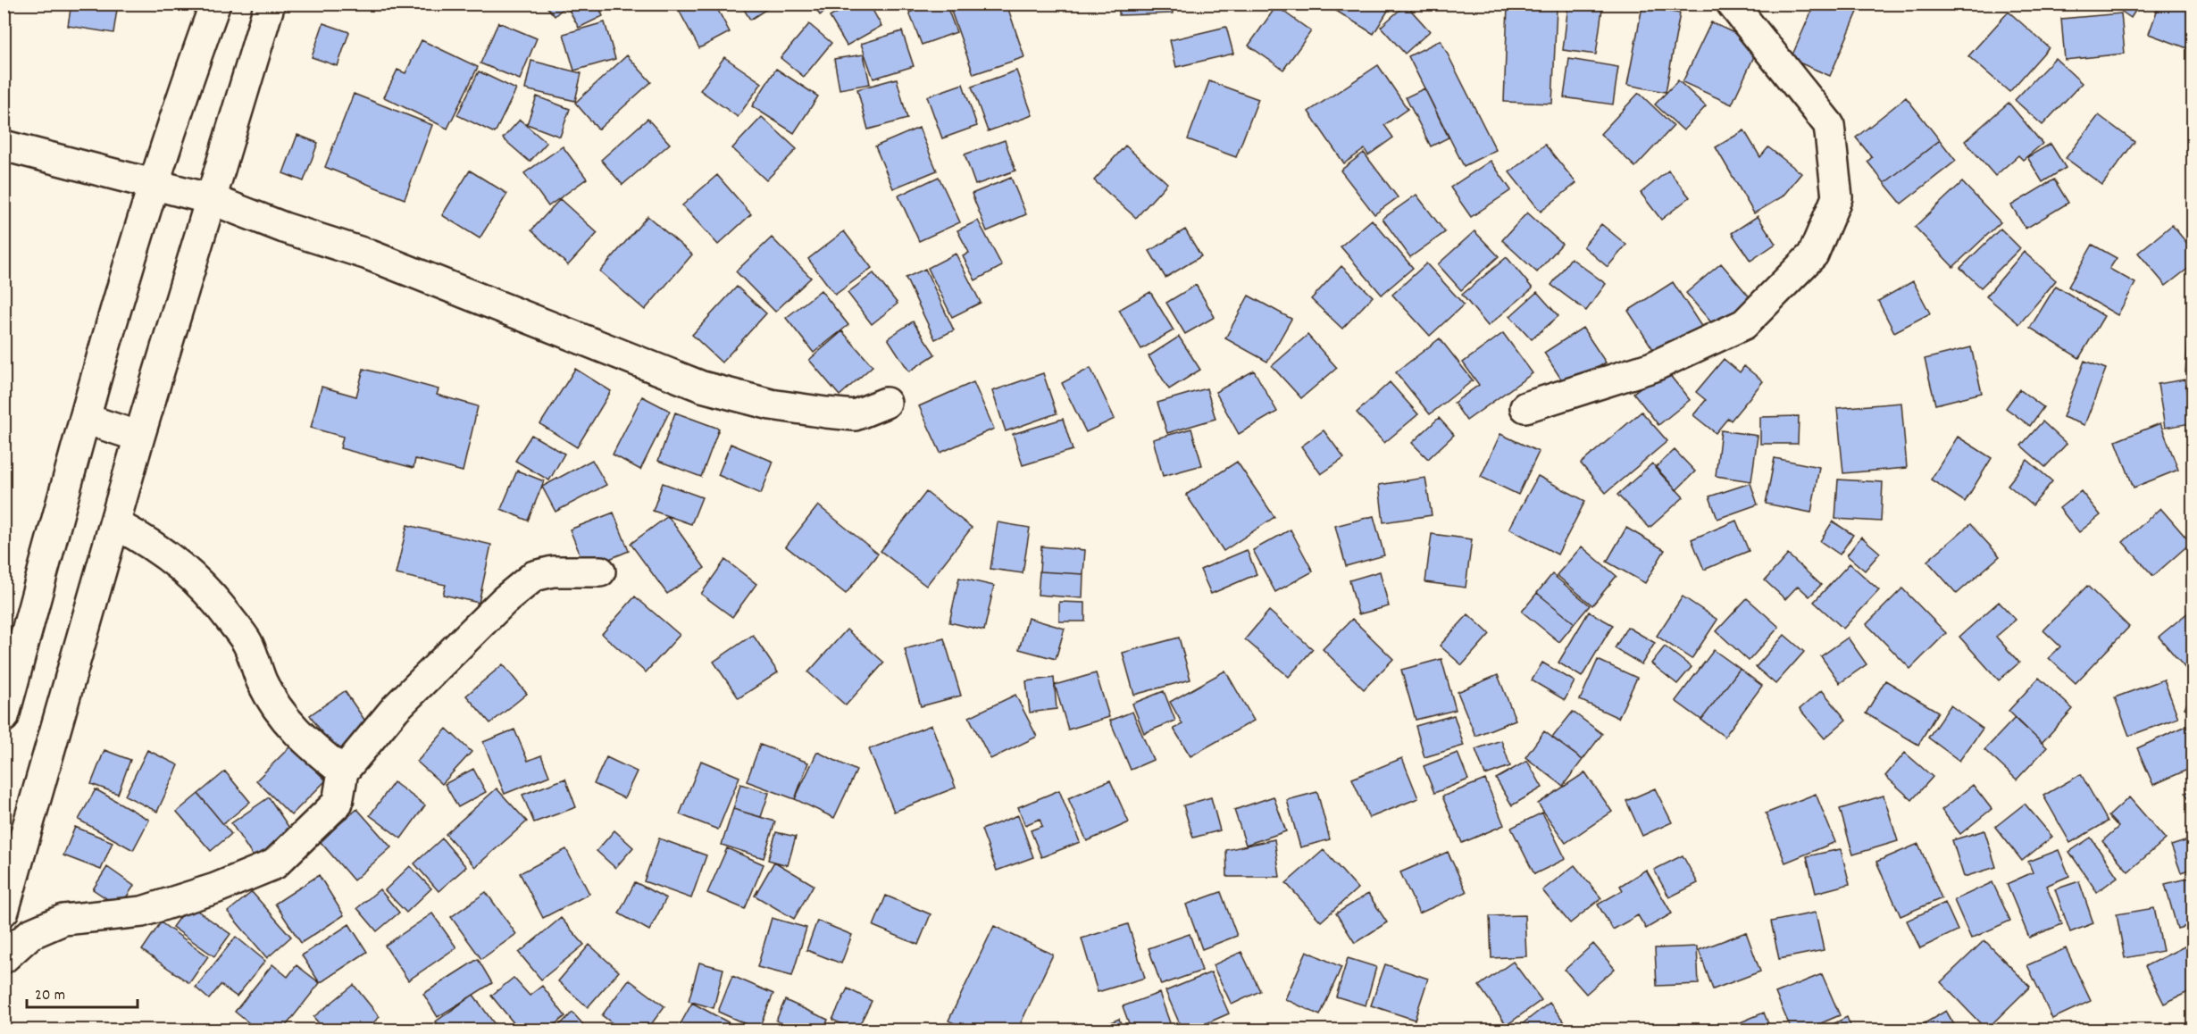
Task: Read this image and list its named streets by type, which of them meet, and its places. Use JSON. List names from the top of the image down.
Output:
{
  "scale_bar": "20 m"
}
